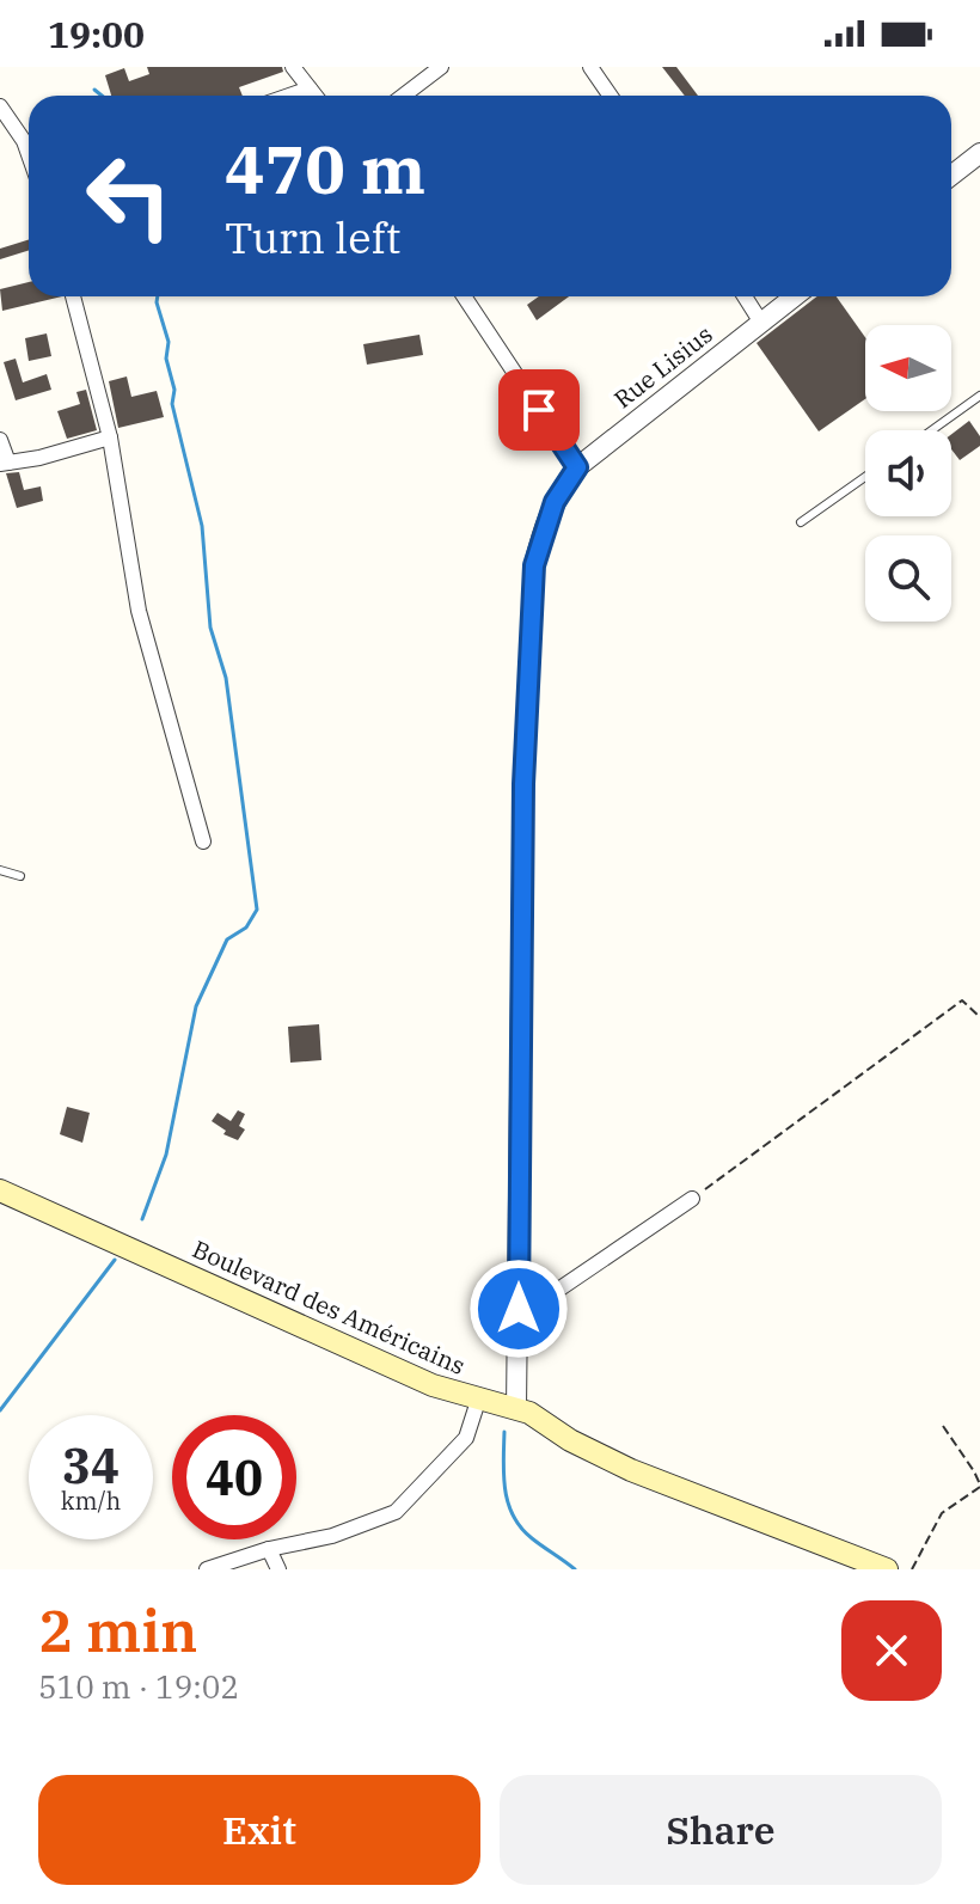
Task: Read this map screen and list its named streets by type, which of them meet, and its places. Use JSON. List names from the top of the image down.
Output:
{
  "streets": {
    "main road": ["Boulevard des Américains"],
    "street": ["Rue Lisius"]
  },
  "crossings": [
    ["Rue Lisius", "Boulevard des Américains"]
  ],
  "north": "left",
  "page": {
    "status": "19:00",
    "turn": ["470 m", "Turn left"],
    "speed": "34 km/h",
    "limit": "40",
    "heading": ["2 min", "510 m · 19:02"],
    "buttons": ["Exit", "Share"]
  }
}
